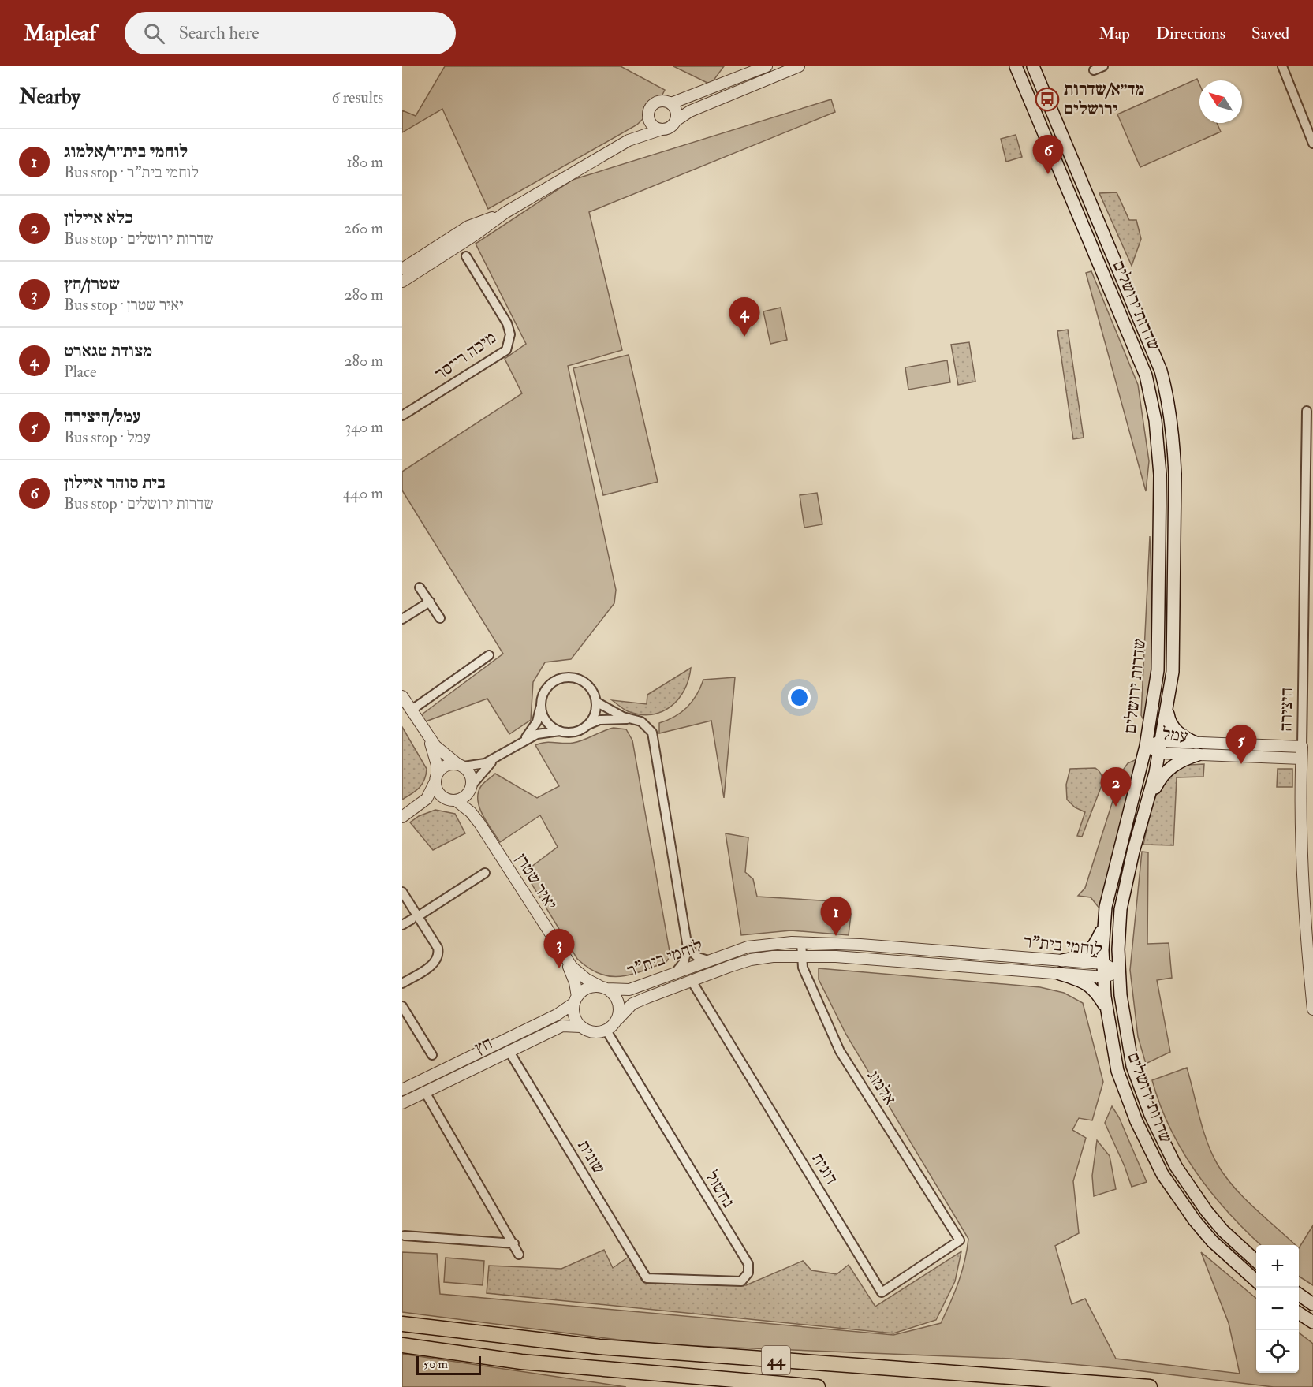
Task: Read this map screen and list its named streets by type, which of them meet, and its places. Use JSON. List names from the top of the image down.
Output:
{
  "streets": {
    "highway": ["44"],
    "main road": ["שדרות ירושלים"],
    "street": [
      "מיכה רייסר",
      "היצירה",
      "עמל",
      "יאיר שטרן",
      "לוחמי בית\"ר",
      "חץ",
      "אלמוג",
      "שונית",
      "דוגית",
      "נחשול"
    ]
  },
  "crossings": [
    ["שדרות ירושלים", "עמל"],
    ["שדרות ירושלים", "לוחמי בית\"ר"],
    ["היצירה", "עמל"],
    ["יאיר שטרן", "לוחמי בית\"ר"],
    ["יאיר שטרן", "חץ"],
    ["יאיר שטרן", "נחשול"],
    ["לוחמי בית\"ר", "חץ"],
    ["לוחמי בית\"ר", "אלמוג"],
    ["לוחמי בית\"ר", "דוגית"],
    ["לוחמי בית\"ר", "נחשול"],
    ["חץ", "שונית"],
    ["חץ", "נחשול"],
    ["אלמוג", "דוגית"],
    ["שונית", "נחשול"]
  ],
  "places": {
    "bus stop": ["מד״א/שדרות ירושלים"]
  },
  "scale_bar": "50 m",
  "north": "top left",
  "page": {
    "header": "Mapleaf",
    "search": "Search here",
    "nav": ["Map", "Directions", "Saved"],
    "heading": ["Nearby", "6 results"],
    "list": [
      {
        "mark": "1",
        "name": "לוחמי בית״ר/אלמוג",
        "note": "Bus stop · לוחמי בית\"ר",
        "value": "180 m"
      },
      {
        "mark": "2",
        "name": "כלא איילון",
        "note": "Bus stop · שדרות ירושלים",
        "value": "260 m"
      },
      {
        "mark": "3",
        "name": "שטרן/חץ",
        "note": "Bus stop · יאיר שטרן",
        "value": "280 m"
      },
      {
        "mark": "4",
        "name": "מצודת טגארט",
        "note": "Place",
        "value": "280 m"
      },
      {
        "mark": "5",
        "name": "עמל/היצירה",
        "note": "Bus stop · עמל",
        "value": "340 m"
      },
      {
        "mark": "6",
        "name": "בית סוהר איילון",
        "note": "Bus stop · שדרות ירושלים",
        "value": "440 m"
      }
    ],
    "pins": [
      "6",
      "4",
      "5",
      "2",
      "1",
      "3"
    ],
    "map_buttons": ["+", "−"],
    "scale": "50 m"
  }
}
